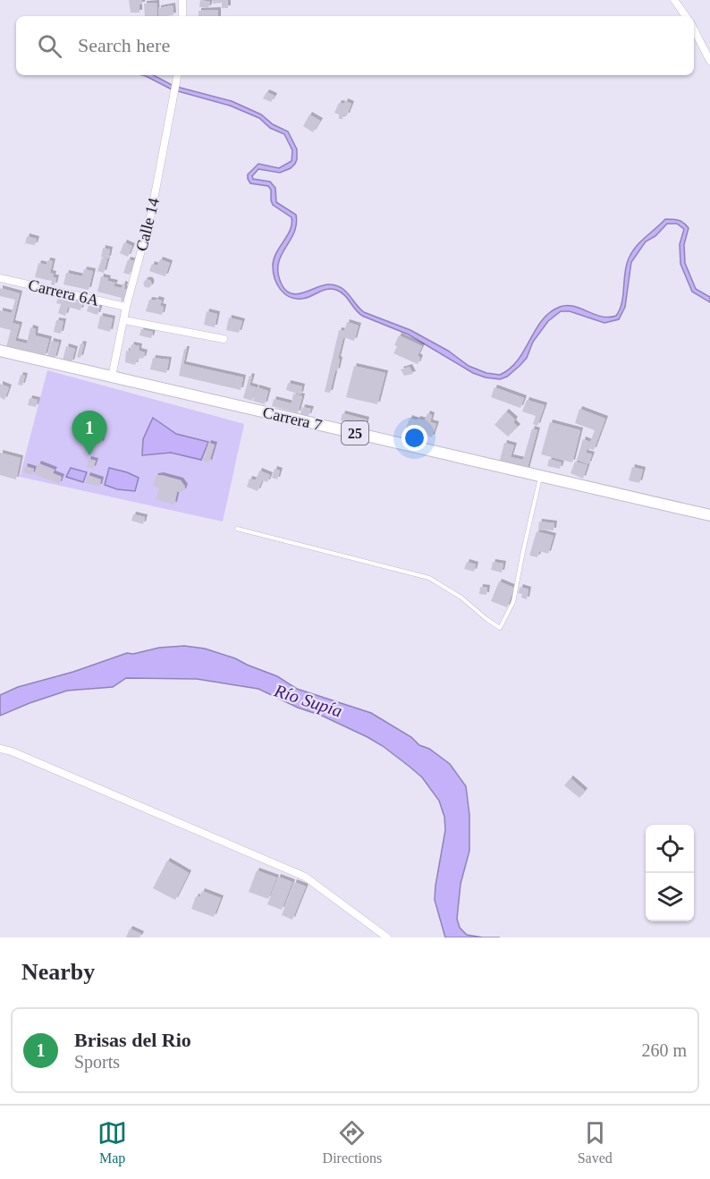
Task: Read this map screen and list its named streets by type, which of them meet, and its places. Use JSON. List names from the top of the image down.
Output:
{
  "streets": {
    "main road": ["Carrera 7", "25"],
    "street": ["Calle 14", "Carrera 6A"]
  },
  "crossings": [
    ["Calle 14", "Carrera 6A"],
    ["Calle 14", "Carrera 7"]
  ],
  "water": ["Río Supía"],
  "page": {
    "search": "Search here",
    "pins": "1",
    "heading": "Nearby",
    "list": [
      {
        "mark": "1",
        "name": "Brisas del Rio",
        "note": "Sports",
        "value": "260 m"
      }
    ],
    "nav": ["Map", "Directions", "Saved"]
  }
}
